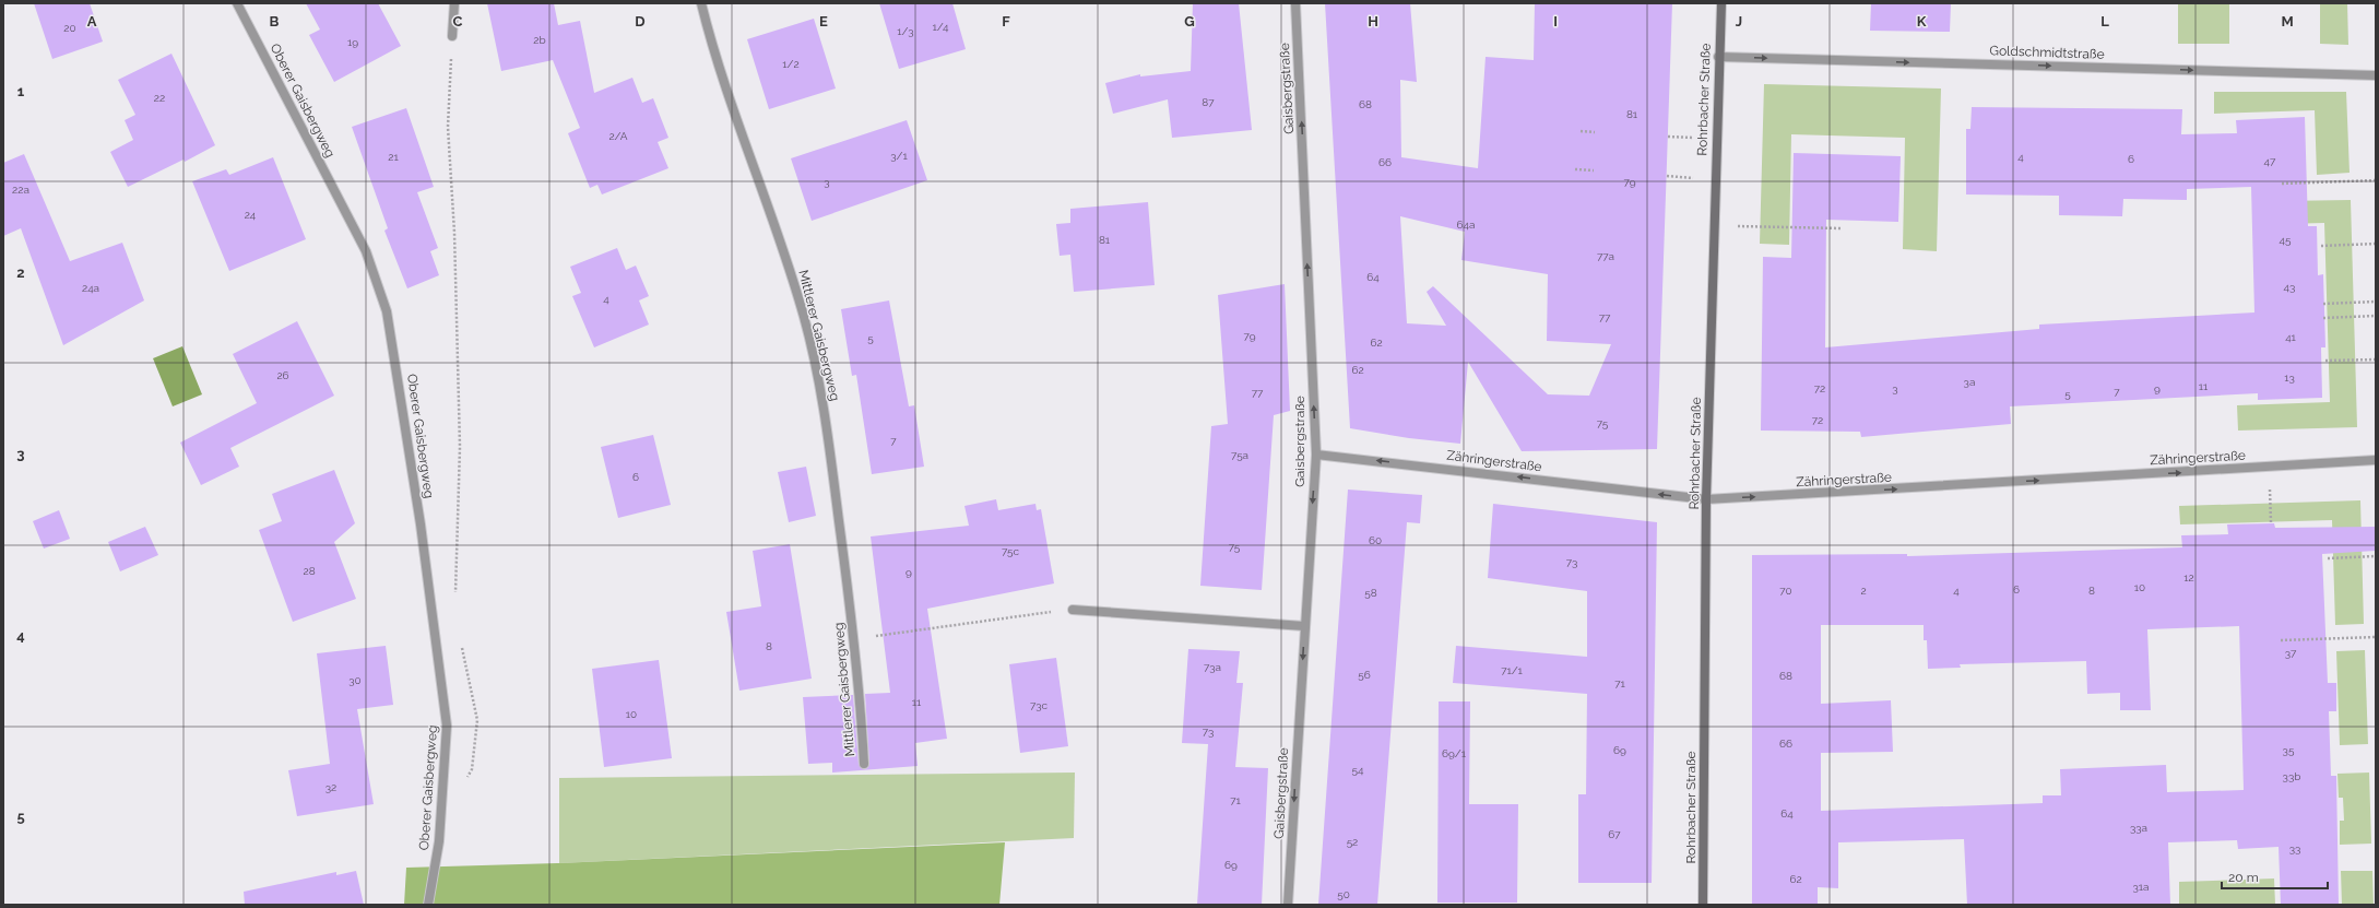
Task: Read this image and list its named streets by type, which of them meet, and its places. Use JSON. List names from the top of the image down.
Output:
{
  "streets": {
    "main road": ["Rohrbacher Straße"],
    "street": [
      "Goldschmidtstraße",
      "Gaisbergstraße",
      "Oberer Gaisbergweg",
      "Mittlerer Gaisbergweg",
      "Zähringerstraße"
    ]
  },
  "crossings": [
    ["Goldschmidtstraße", "Rohrbacher Straße"],
    ["Gaisbergstraße", "Zähringerstraße"],
    ["Rohrbacher Straße", "Zähringerstraße"]
  ],
  "one_way": ["Goldschmidtstraße"],
  "house_numbers": [
    "1/4",
    "20",
    "1/3",
    "2b",
    "19",
    "1/2",
    "22",
    "87",
    "68",
    "81",
    "2/A",
    "3/1",
    "21",
    "4",
    "6",
    "47",
    "66",
    "3",
    "79",
    "22a",
    "24",
    "64a",
    "81",
    "45",
    "77a",
    "64",
    "43",
    "24a",
    "4",
    "77",
    "79",
    "41",
    "5",
    "62",
    "62",
    "26",
    "13",
    "3a",
    "11",
    "72",
    "3",
    "9",
    "7",
    "77",
    "5",
    "72",
    "75",
    "7",
    "75a",
    "6",
    "60",
    "75",
    "75c",
    "73",
    "28",
    "9",
    "12",
    "10",
    "6",
    "70",
    "2",
    "4",
    "8",
    "58",
    "8",
    "37",
    "73a",
    "71/1",
    "56",
    "68",
    "30",
    "71",
    "11",
    "73c",
    "10",
    "73",
    "66",
    "69",
    "35",
    "69/1",
    "54",
    "33b",
    "32",
    "71",
    "64",
    "33a",
    "67",
    "52",
    "33",
    "69",
    "62",
    "31a",
    "50"
  ],
  "scale_bar": "20 m",
  "grid": {
    "columns": [
      "A",
      "B",
      "C",
      "D",
      "E",
      "F",
      "G",
      "H",
      "I",
      "J",
      "K",
      "L",
      "M"
    ],
    "rows": [
      "1",
      "2",
      "3",
      "4",
      "5"
    ]
  }
}
